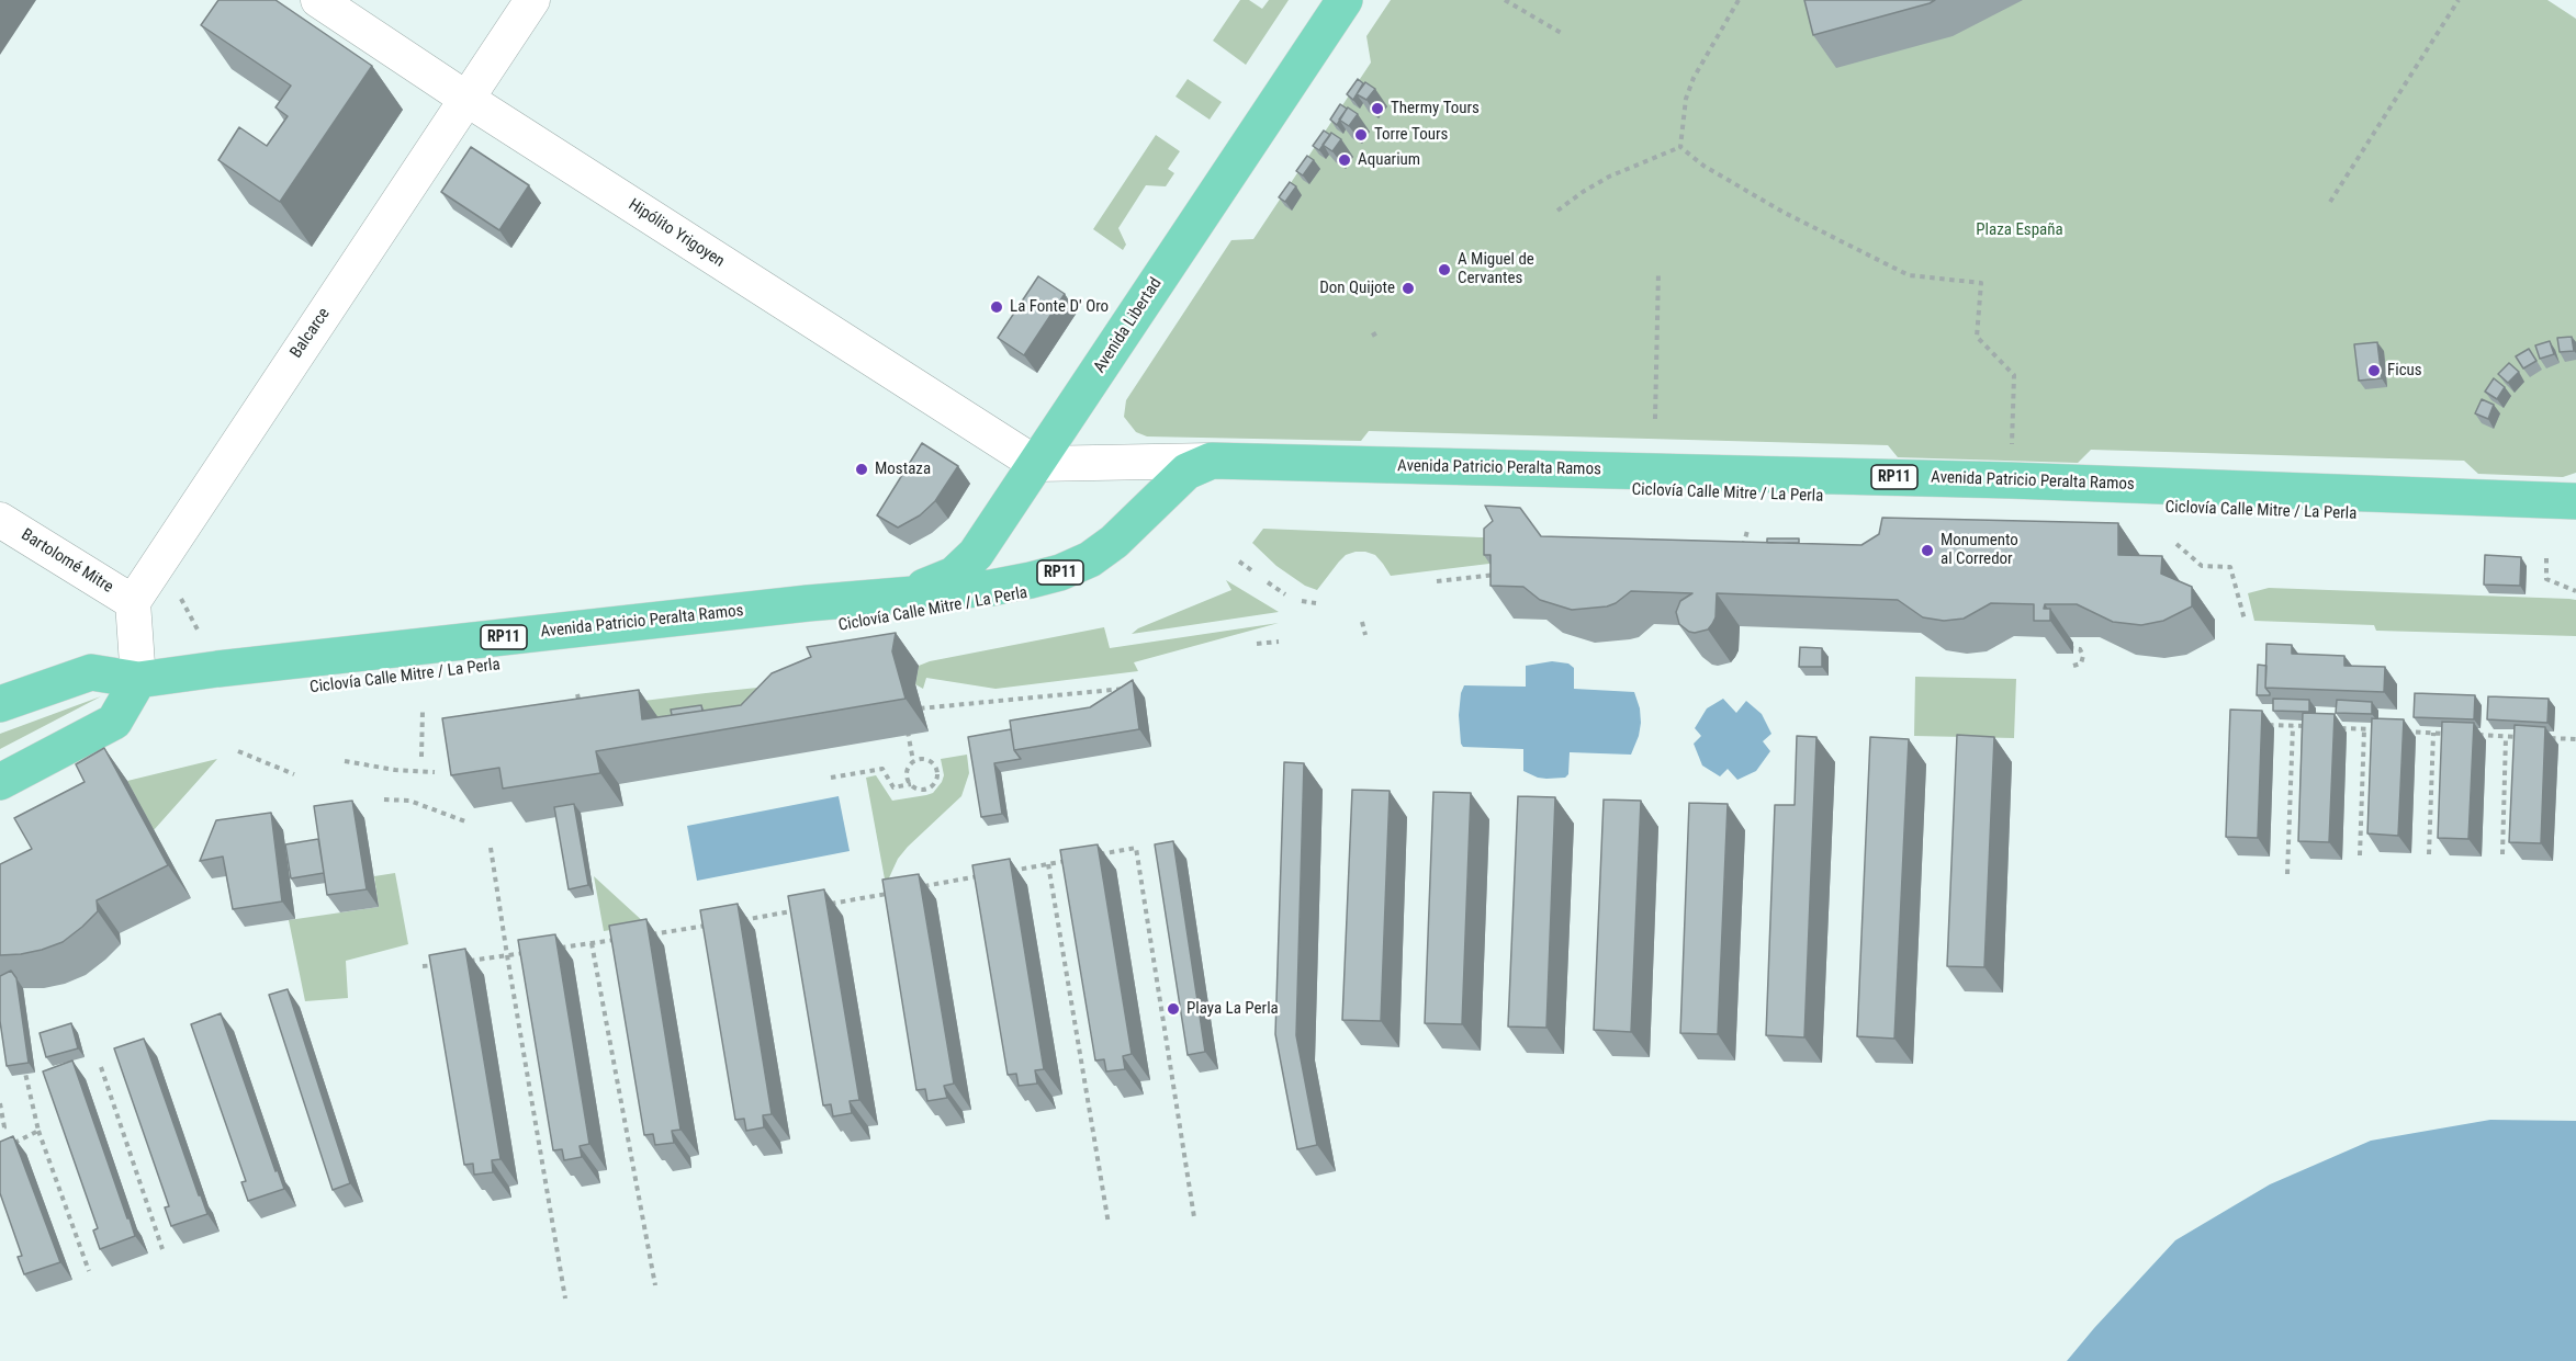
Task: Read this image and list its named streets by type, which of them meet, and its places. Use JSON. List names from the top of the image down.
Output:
{
  "streets": {
    "main road": ["Avenida Libertad", "Avenida Patricio Peralta Ramos", "RP11"],
    "street": ["Hipólito Yrigoyen", "Balcarce", "Bartolomé Mitre"]
  },
  "crossings": [
    ["Hipólito Yrigoyen", "Avenida Libertad"],
    ["Hipólito Yrigoyen", "Balcarce"],
    ["Hipólito Yrigoyen", "Avenida Patricio Peralta Ramos"],
    ["Avenida Libertad", "Avenida Patricio Peralta Ramos"],
    ["Balcarce", "Bartolomé Mitre"]
  ],
  "parks": ["Plaza España"],
  "places": [
    "Thermy Tours",
    "Torre Tours",
    "Aquarium",
    "A Miguel de Cervantes",
    "Don Quijote",
    "La Fonte D' Oro",
    "Ficus",
    "Mostaza",
    "Monumento al Corredor",
    "Playa La Perla"
  ]
}
